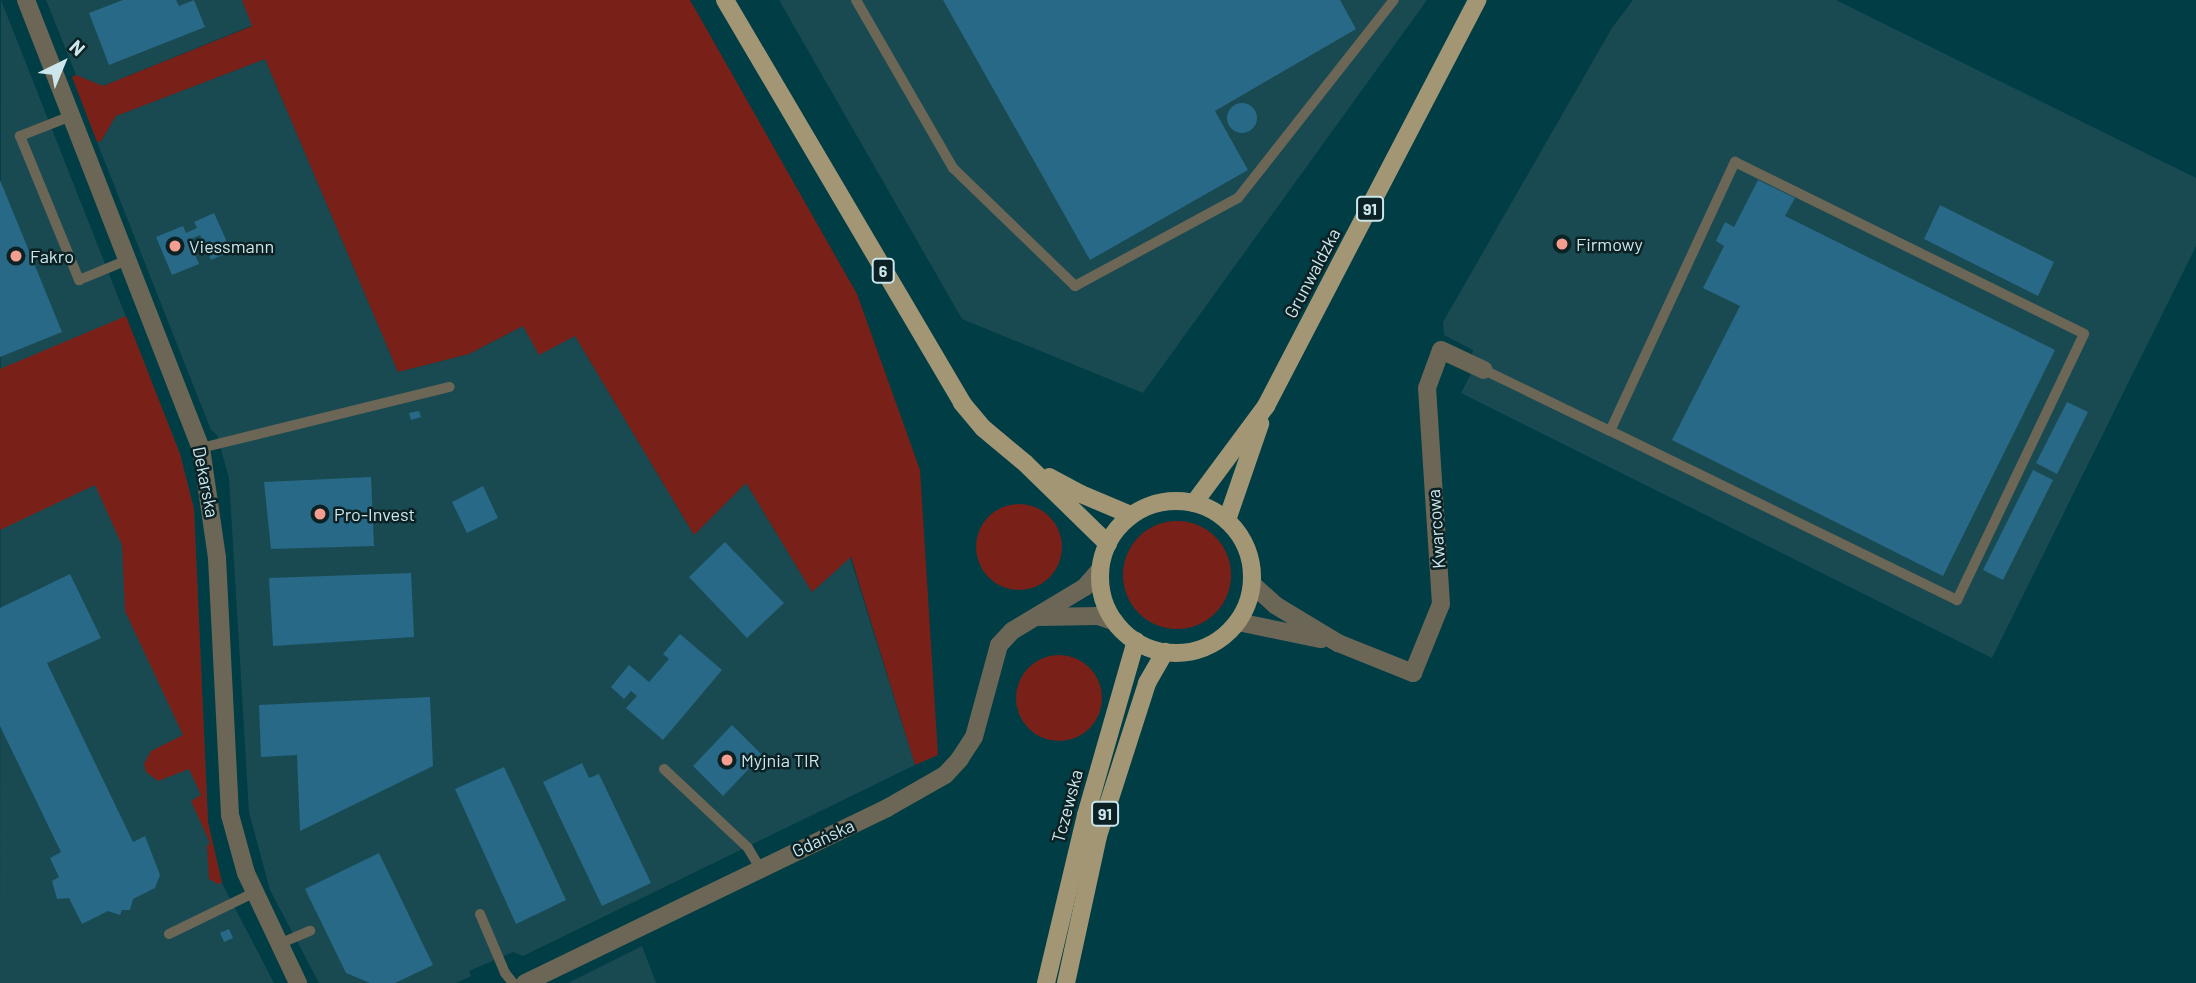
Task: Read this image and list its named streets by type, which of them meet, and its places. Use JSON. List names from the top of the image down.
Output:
{
  "streets": {
    "main road": [
      "91",
      "6",
      "Grunwaldzka",
      "Tczewska"
    ],
    "street": ["Dekarska", "Kwarcowa", "Gdańska"]
  },
  "crossings": [
    ["91", "6"],
    ["91", "Grunwaldzka"],
    ["91", "Kwarcowa"],
    ["91", "Tczewska"],
    ["91", "Gdańska"],
    ["6", "Grunwaldzka"],
    ["6", "Kwarcowa"],
    ["6", "Tczewska"],
    ["6", "Gdańska"],
    ["Grunwaldzka", "Kwarcowa"],
    ["Grunwaldzka", "Tczewska"],
    ["Grunwaldzka", "Gdańska"],
    ["Kwarcowa", "Tczewska"],
    ["Kwarcowa", "Gdańska"],
    ["Tczewska", "Gdańska"]
  ],
  "places": [
    "Firmowy",
    "Viessmann",
    "Fakro",
    "Pro-Invest",
    "Myjnia TIR"
  ],
  "north": "top right"
}
